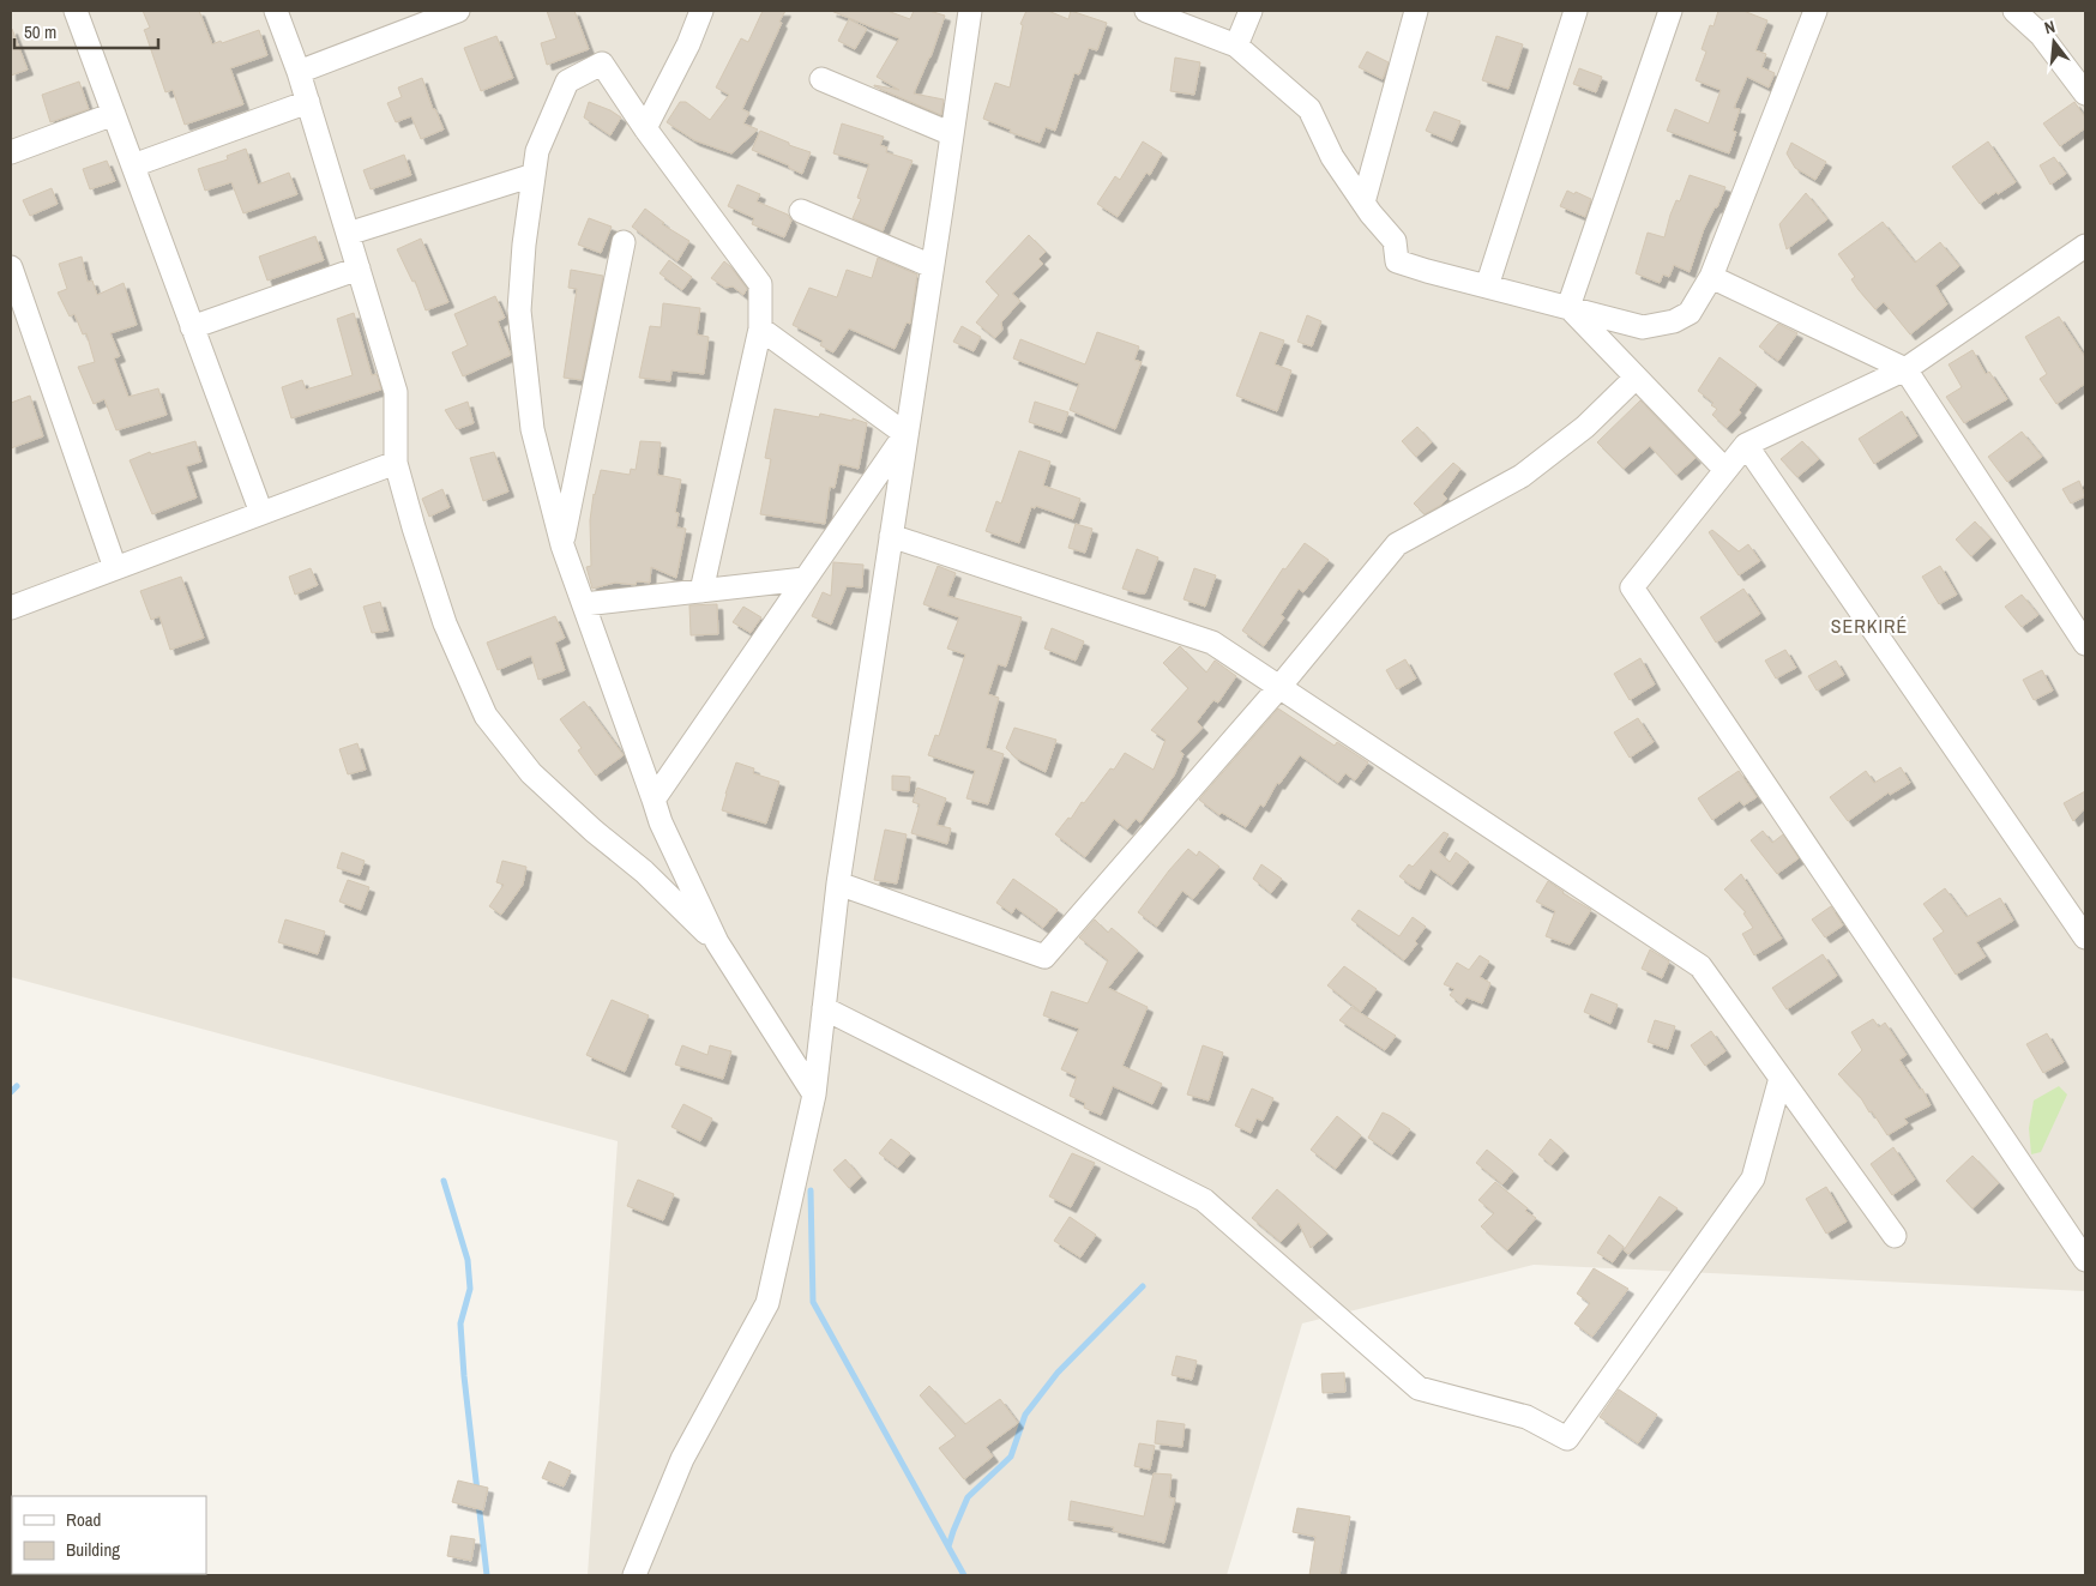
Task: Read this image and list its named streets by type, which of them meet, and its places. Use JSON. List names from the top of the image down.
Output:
{
  "districts": ["SERKIRÉ"],
  "legend": ["Road", "Building"],
  "scale_bar": "50 m",
  "north": "top"
}
